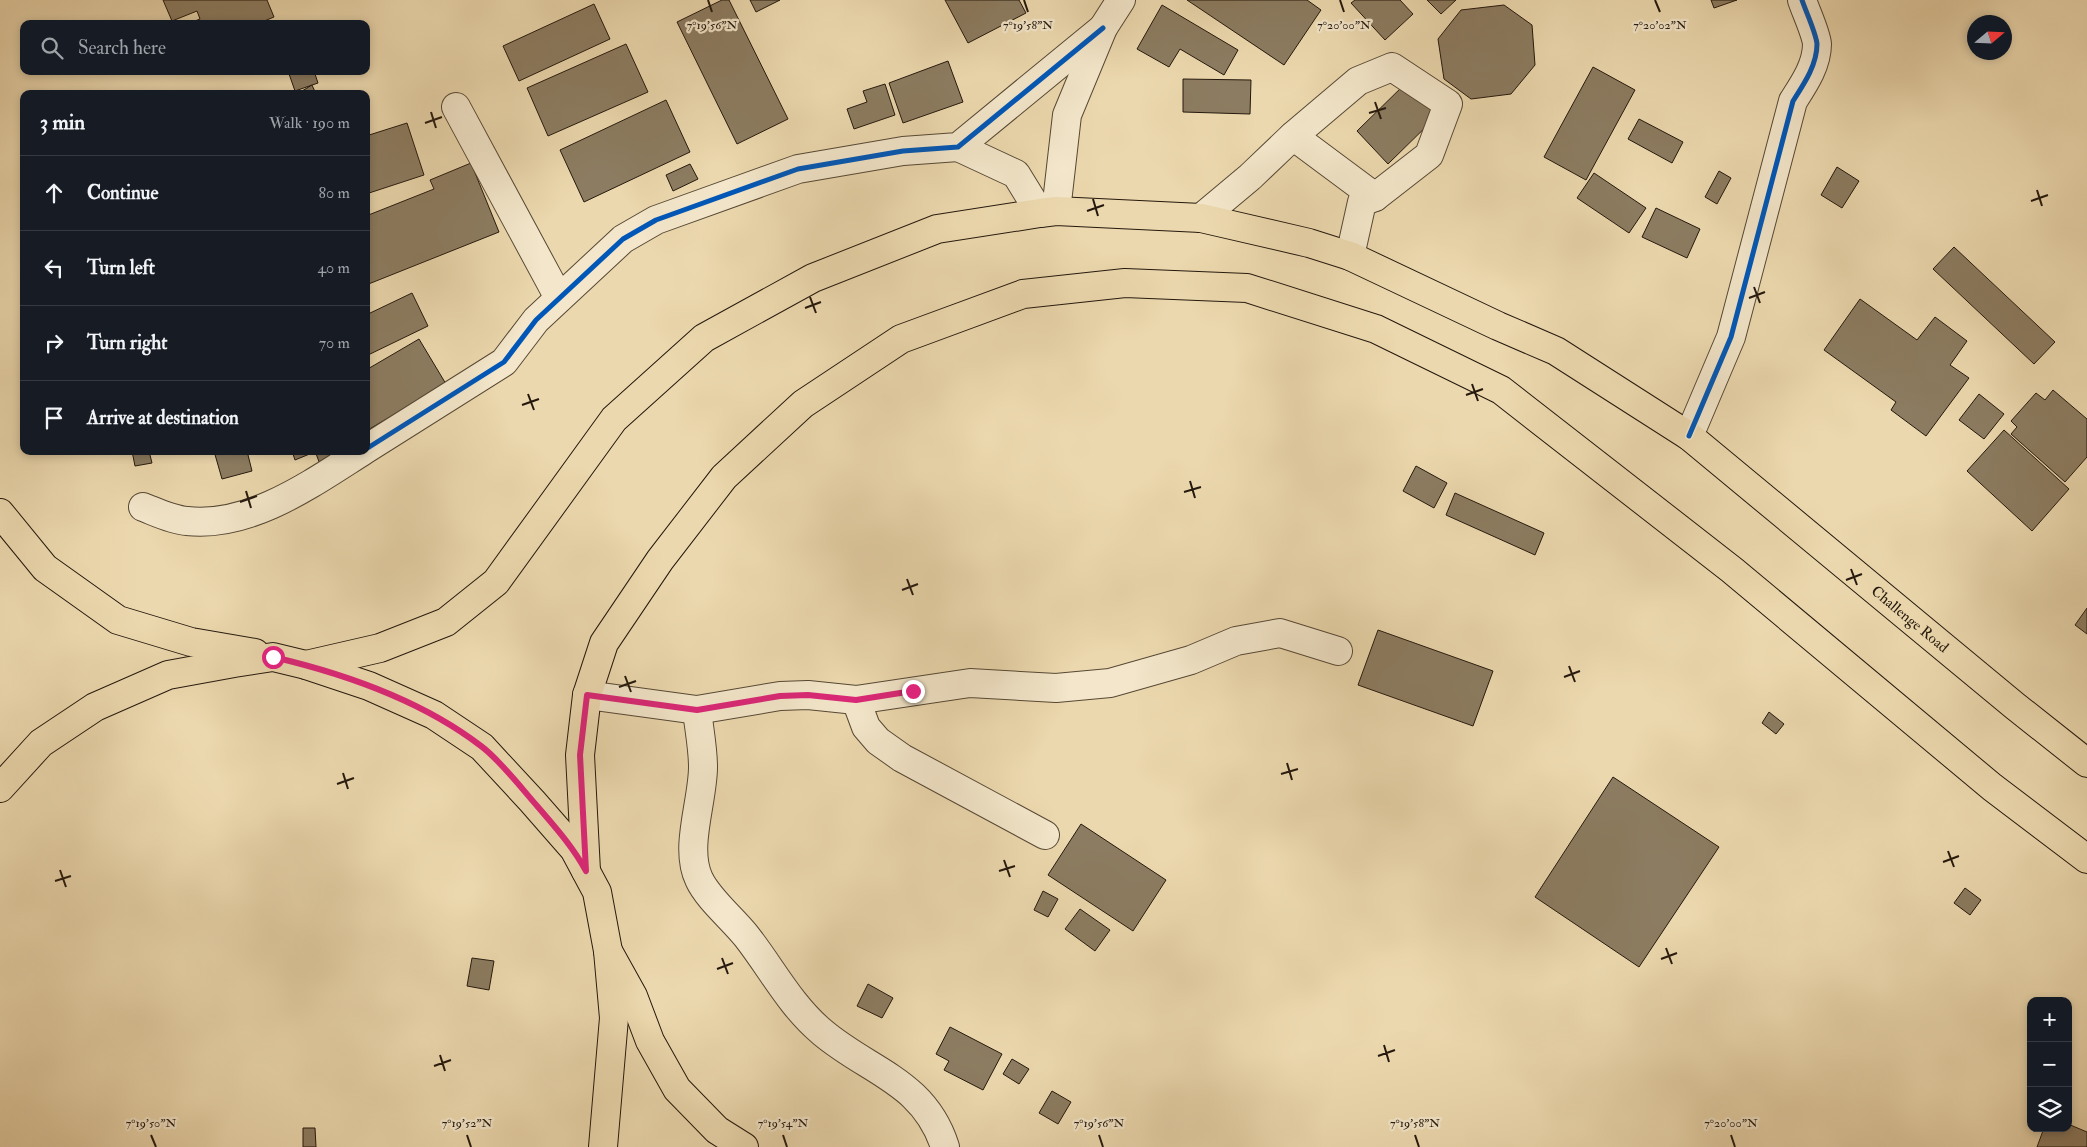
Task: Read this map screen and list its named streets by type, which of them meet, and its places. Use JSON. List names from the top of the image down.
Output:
{
  "streets": {
    "main road": ["Challenge Road"]
  },
  "north": "right",
  "page": {
    "search": "Search here",
    "heading": ["3 min", "Walk · 190 m"],
    "list": [
      ["Continue", "80 m"],
      ["Turn left", "40 m"],
      ["Turn right", "70 m"],
      "Arrive at destination"
    ],
    "map_buttons": ["+", "−"]
  },
  "coordinates": [
    "7°19'56\"N",
    "7°19'58\"N",
    "7°20'02\"N",
    "7°20'00\"N",
    "7°19'50\"N",
    "7°19'52\"N",
    "7°19'54\"N"
  ]
}
